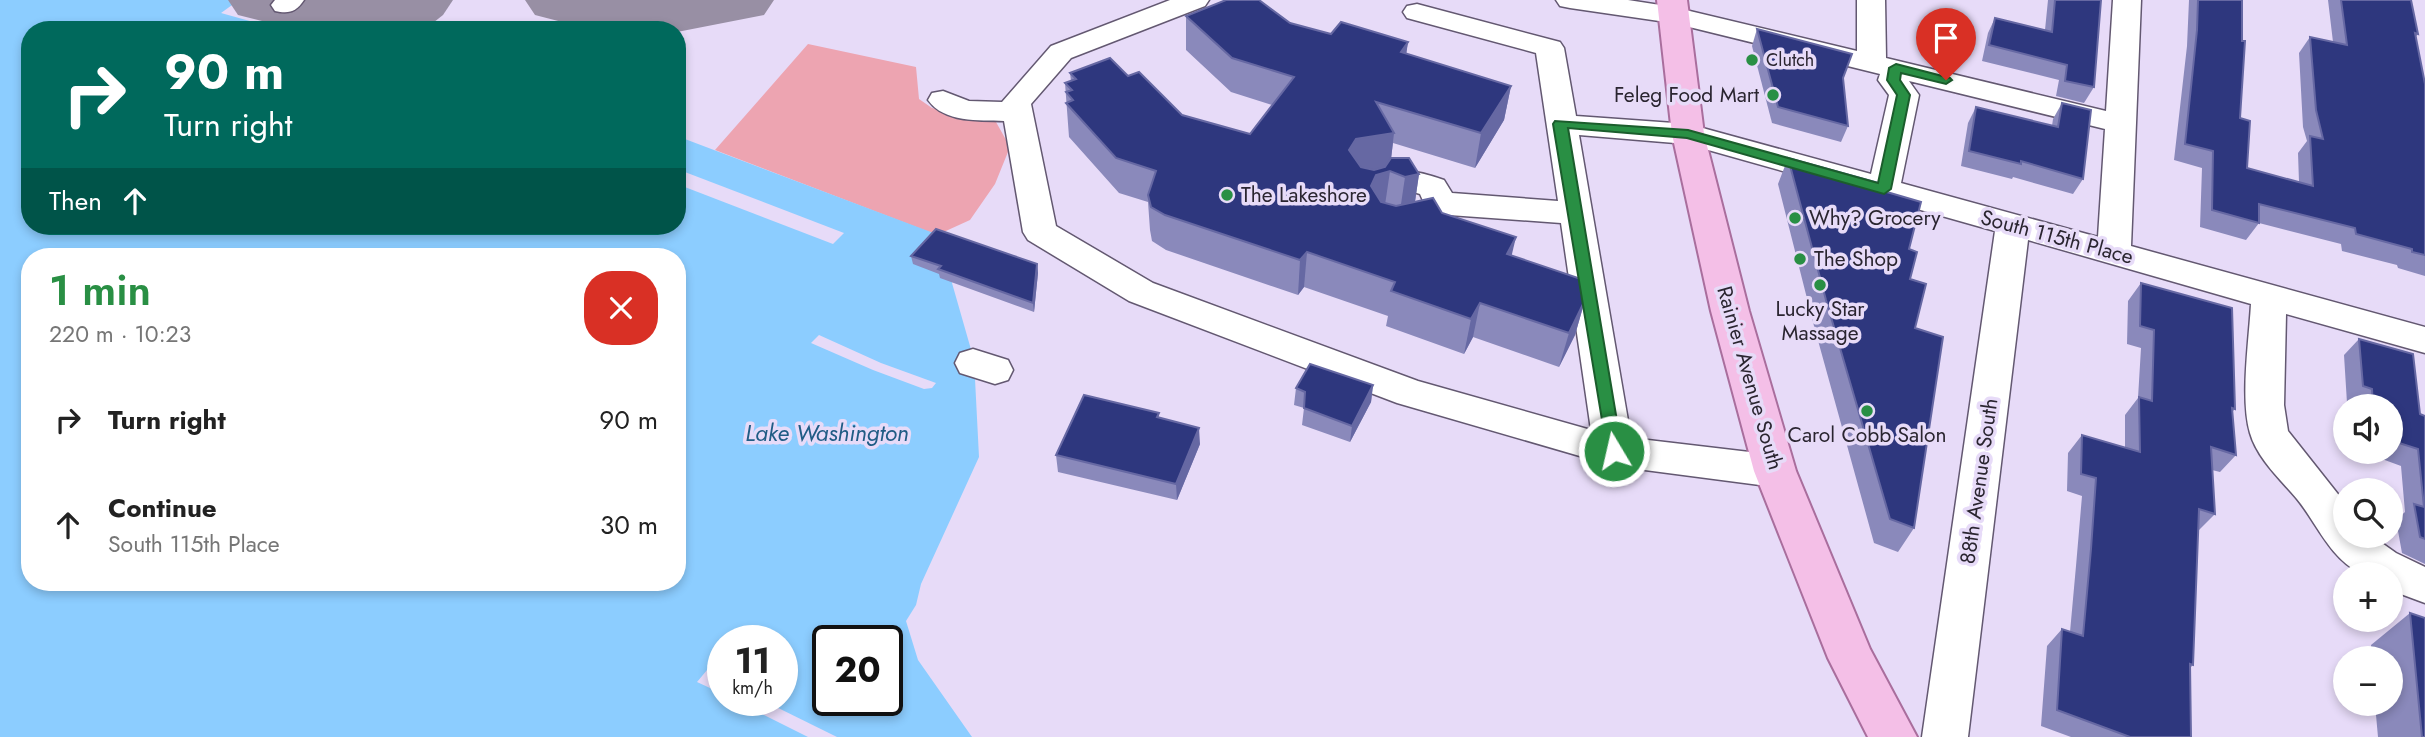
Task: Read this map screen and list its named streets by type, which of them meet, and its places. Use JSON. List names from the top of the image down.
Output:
{
  "streets": {
    "main road": ["Rainier Avenue South"],
    "street": ["South 115th Place", "88th Avenue South"]
  },
  "crossings": [
    ["South 115th Place", "Rainier Avenue South"],
    ["South 115th Place", "88th Avenue South"]
  ],
  "water": ["Lake Washington"],
  "places": [
    "Clutch",
    "Feleg Food Mart",
    "The Lakeshore",
    "Why? Grocery",
    "The Shop",
    "Lucky Star Massage",
    "Carol Cobb Salon"
  ],
  "page": {
    "turn": ["90 m", "Turn right"],
    "then": "Then",
    "heading": ["1 min", "220 m · 10:23"],
    "list": [
      {
        "name": "Turn right",
        "value": "90 m"
      },
      {
        "name": "Continue",
        "note": "South 115th Place",
        "value": "30 m"
      }
    ],
    "map_buttons": ["+", "−"],
    "speed": "11 km/h",
    "limit": "20"
  }
}
